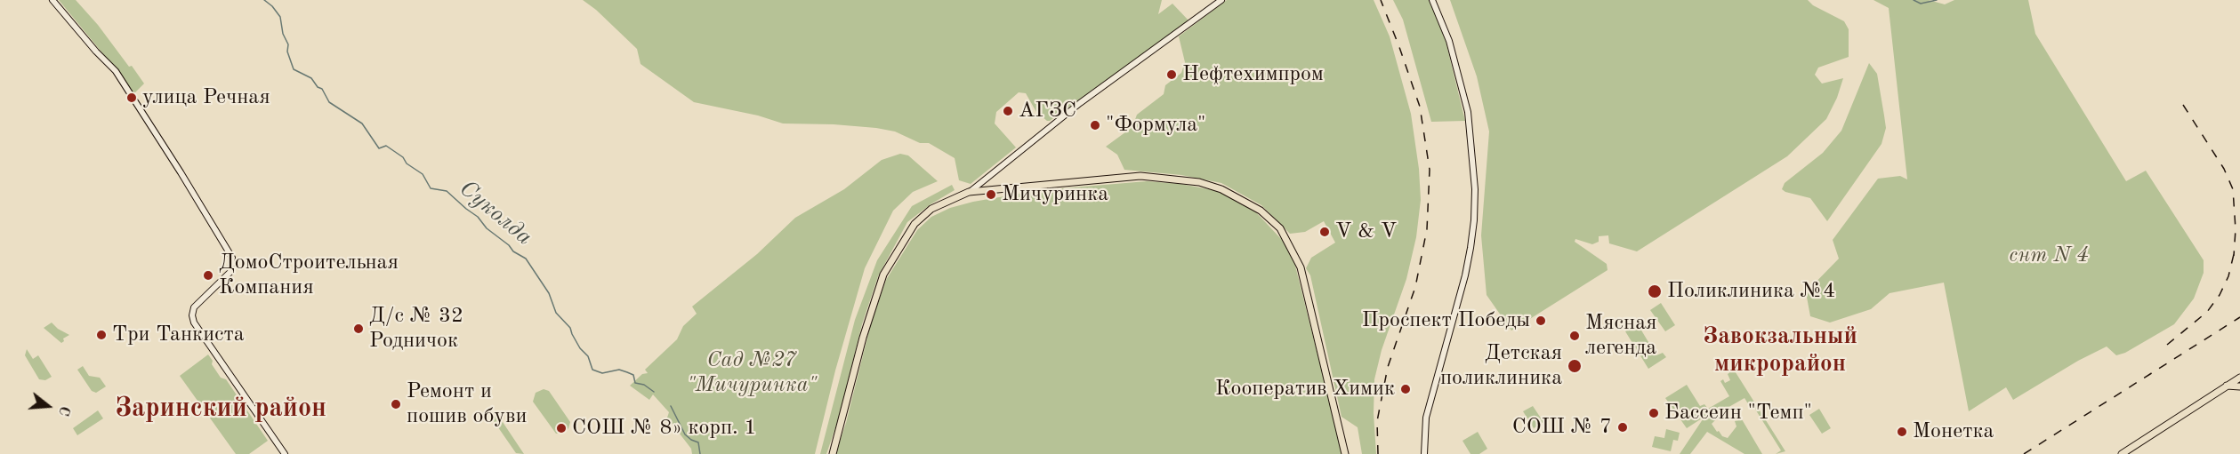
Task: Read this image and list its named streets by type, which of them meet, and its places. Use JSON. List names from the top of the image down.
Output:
{
  "districts": ["Завокзальный микрорайон", "Заринский район"],
  "water": ["Суколда"],
  "parks": ["снт N 4", "Сад №27 \"Мичуринка\""],
  "places": [
    "Нефтехимпром",
    "улица Речная",
    "АГЗС",
    "\"Формула\"",
    "Мичуринка",
    "V & V",
    "ДомоСтроительная Компания",
    "Поликлиника №4",
    "Проспект Победы",
    "Д/с № 32 Родничок",
    "Три Танкиста",
    "Мясная легенда",
    "Детская поликлиника",
    "Кооператив Химик",
    "Ремонт и пошив обуви",
    "Бассеин \"Темп\"",
    "СОШ № 7",
    "СОШ № 8» корп. 1",
    "Монетка"
  ],
  "north": "right"
}
